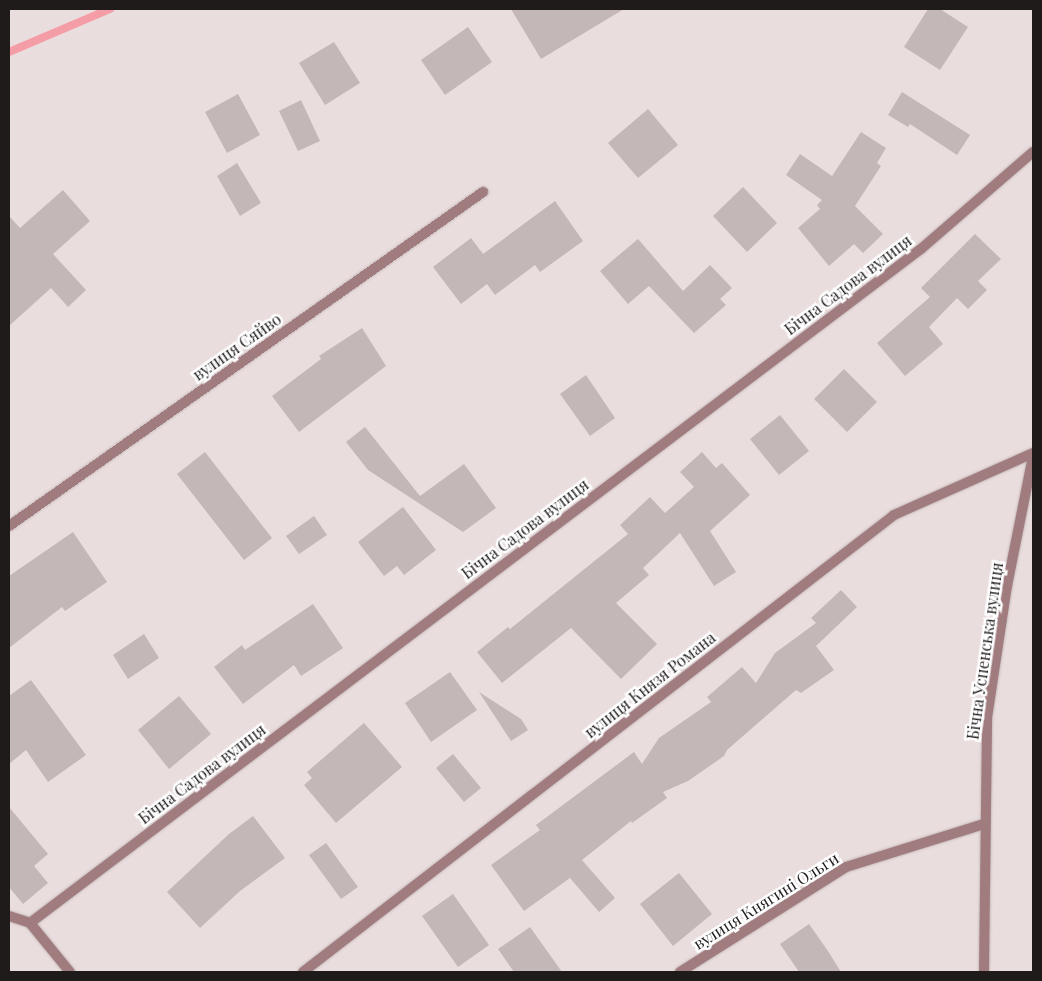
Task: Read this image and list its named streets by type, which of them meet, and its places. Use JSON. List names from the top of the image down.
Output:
{
  "streets": {
    "street": [
      "Бічна Садова вулиця",
      "вулиця Сяйво",
      "Бічна Успенська вулиця",
      "вулиця Князя Романа",
      "вулиця Княгині Ольги"
    ]
  },
  "crossings": [
    ["Бічна Успенська вулиця", "вулиця Князя Романа"],
    ["Бічна Успенська вулиця", "вулиця Княгині Ольги"]
  ]
}
